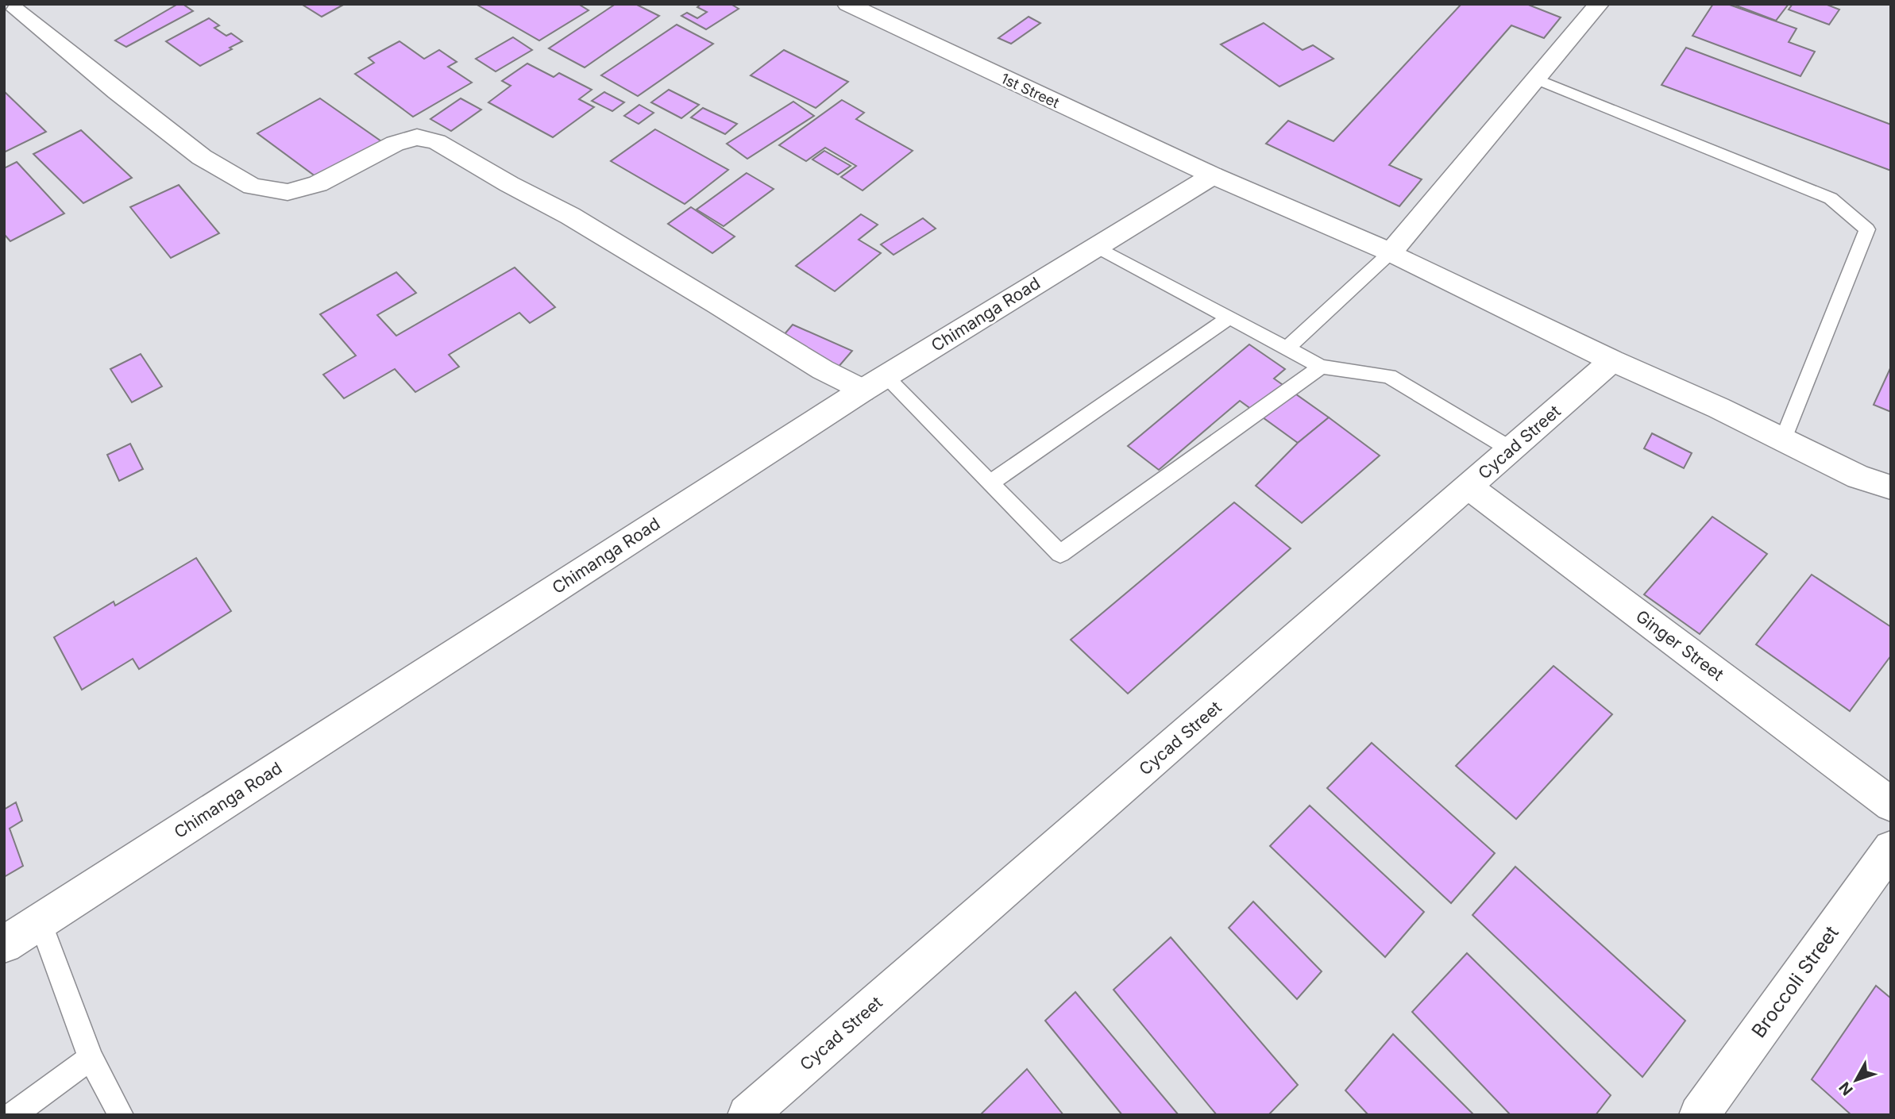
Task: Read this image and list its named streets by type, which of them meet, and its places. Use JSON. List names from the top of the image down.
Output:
{
  "streets": {
    "street": [
      "1st Street",
      "Chimanga Road",
      "Cycad Street",
      "Ginger Street",
      "Broccoli Street"
    ]
  },
  "crossings": [
    ["1st Street", "Chimanga Road"],
    ["1st Street", "Cycad Street"],
    ["Cycad Street", "Ginger Street"]
  ],
  "north": "bottom left"
}
